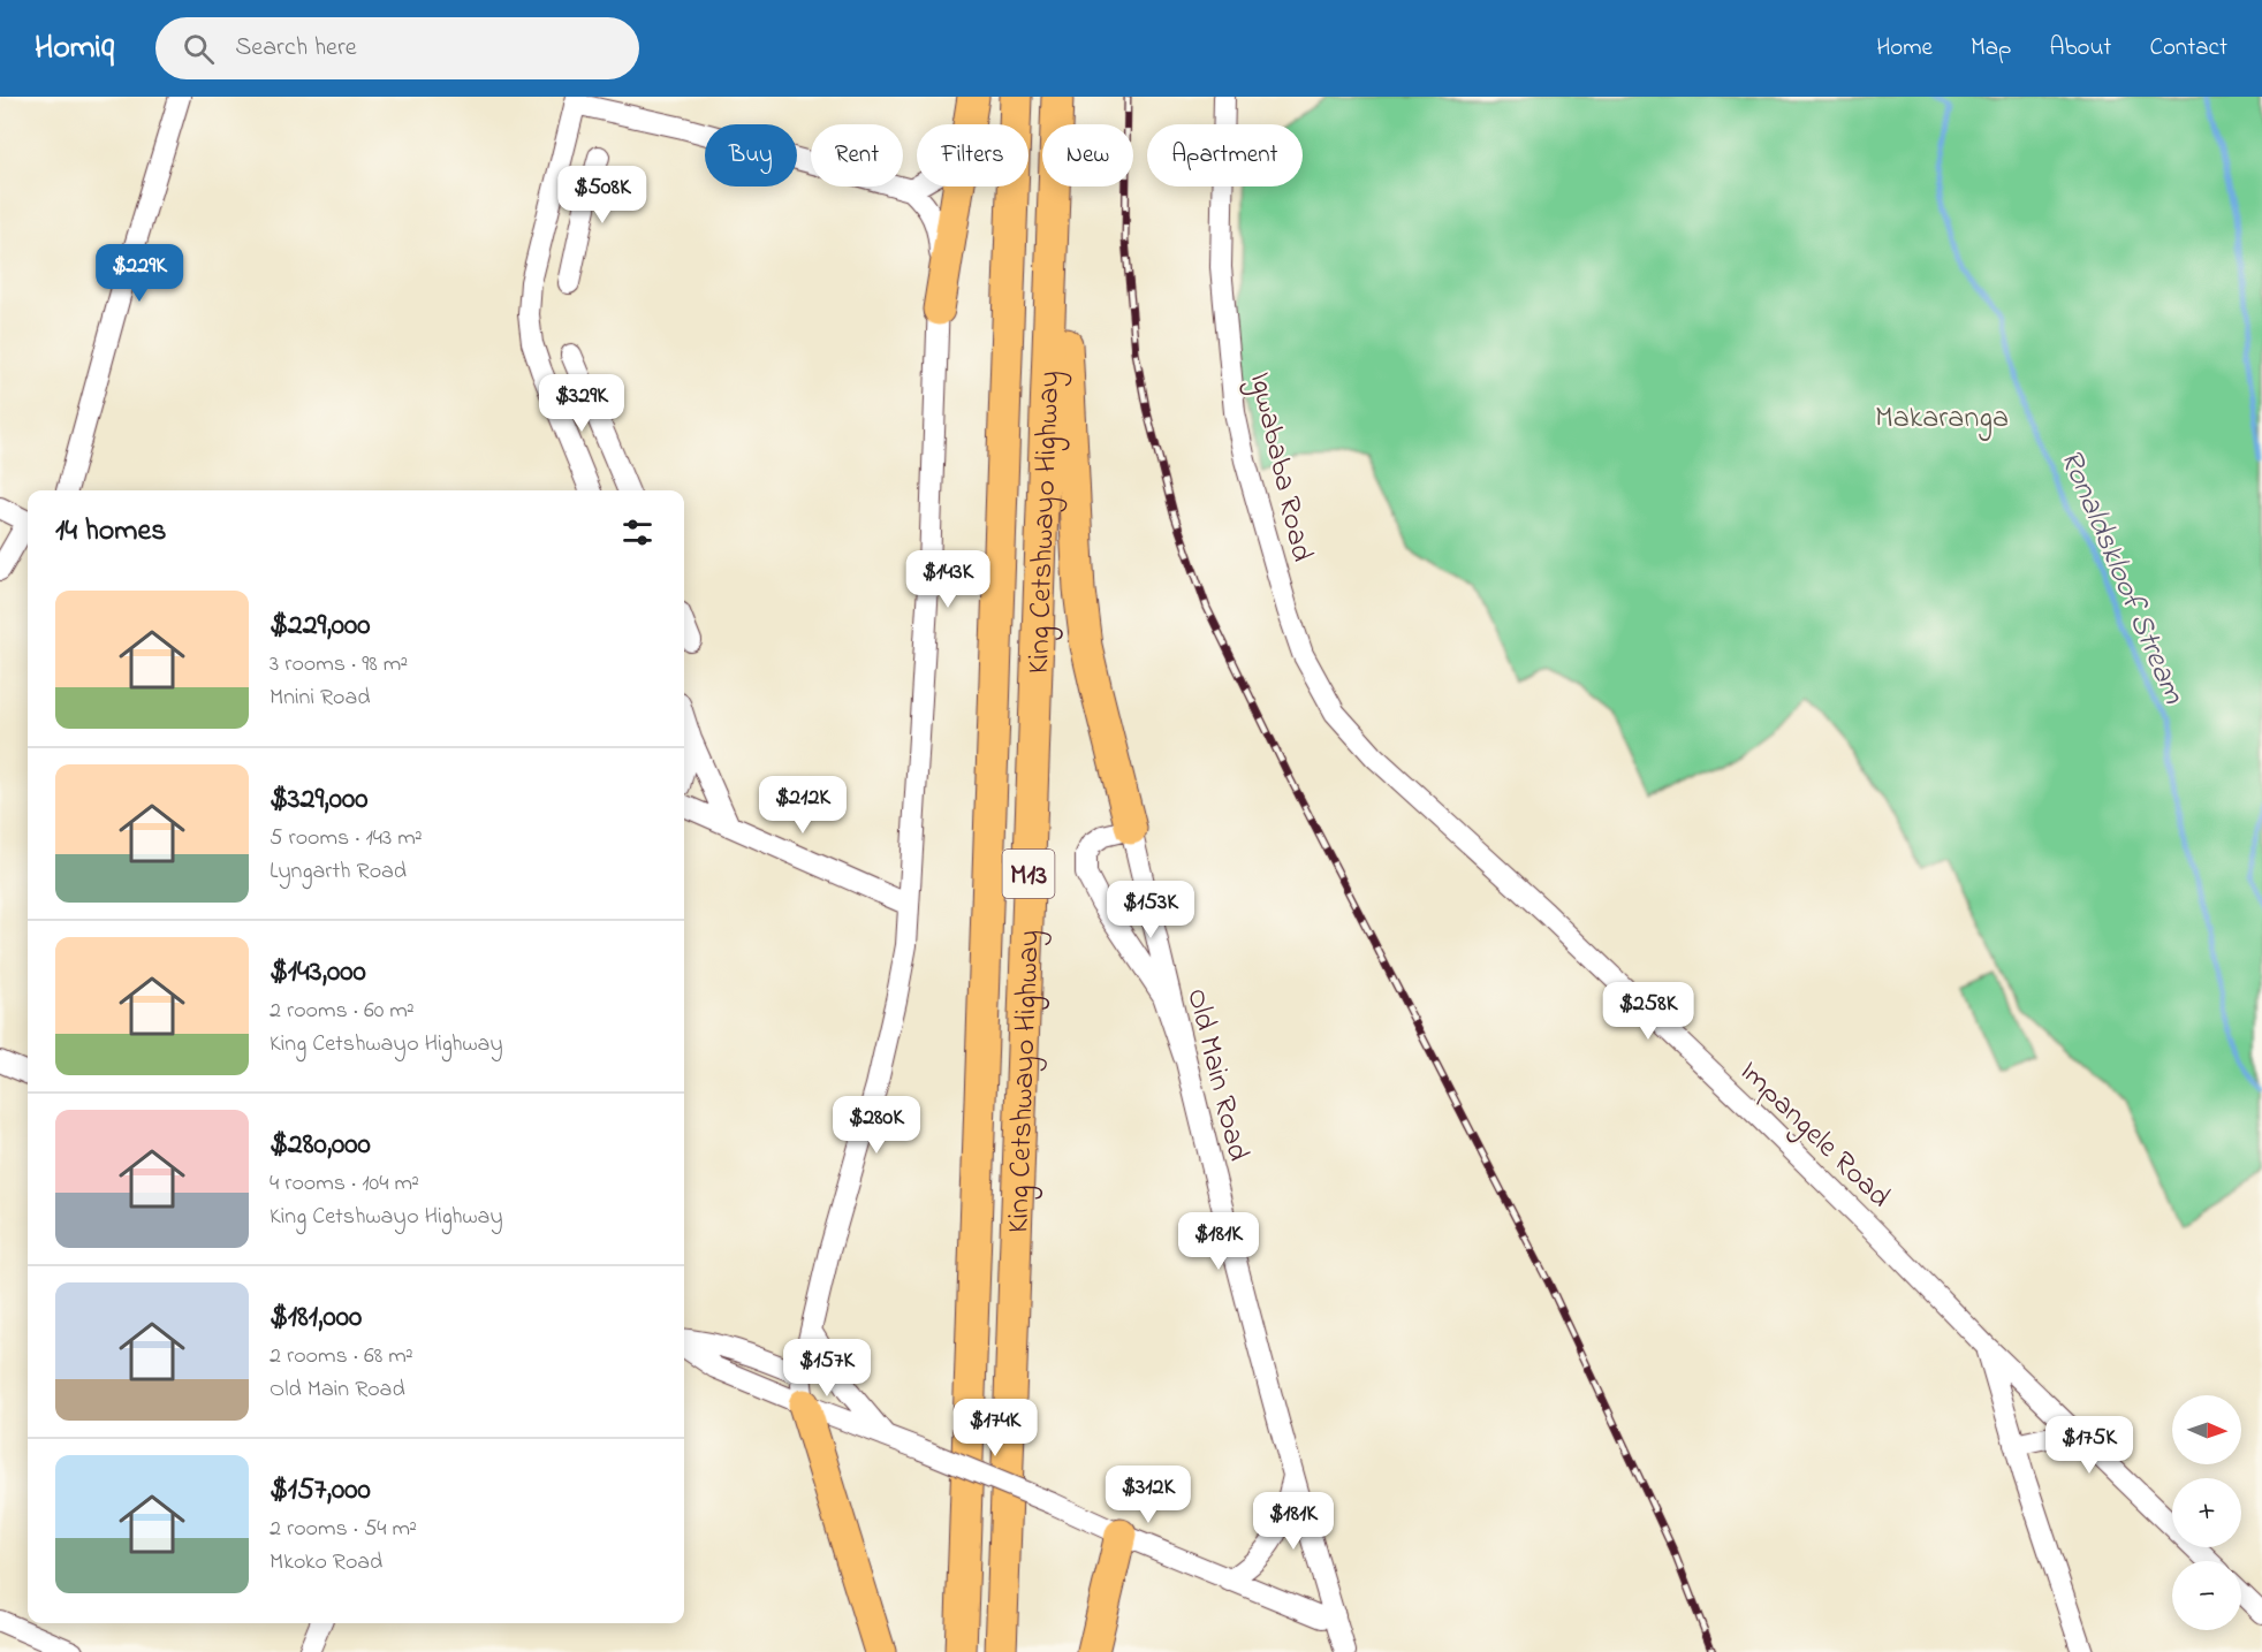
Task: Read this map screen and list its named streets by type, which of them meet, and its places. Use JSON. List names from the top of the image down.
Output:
{
  "streets": {
    "highway": ["King Cetshwayo Highway", "M13"],
    "street": ["Igwababa Road", "Old Main Road", "Impangele Road"]
  },
  "crossings": [
    ["Igwababa Road", "Impangele Road"]
  ],
  "water": ["Ronaldskloof Stream"],
  "parks": ["Makaranga"],
  "north": "right",
  "page": {
    "header": "Homiq",
    "search": "Search here",
    "nav": [
      "Home",
      "Map",
      "About",
      "Contact"
    ],
    "chip": [
      "Buy",
      "Rent",
      "Filters",
      "New",
      "Apartment"
    ],
    "price": [
      "$508K",
      "$229K",
      "$329K",
      "$143K",
      "$212K",
      "$153K",
      "$258K",
      "$280K",
      "$181K",
      "$157K",
      "$174K",
      "$175K",
      "$312K",
      "$181K"
    ],
    "heading": "14 homes",
    "list": [
      {
        "name": "$229,000",
        "note": "3 rooms · 98 m² · Mnini Road"
      },
      {
        "name": "$329,000",
        "note": "5 rooms · 143 m² · Lyngarth Road"
      },
      {
        "name": "$143,000",
        "note": "2 rooms · 60 m² · King Cetshwayo Highway"
      },
      {
        "name": "$280,000",
        "note": "4 rooms · 104 m² · King Cetshwayo Highway"
      },
      {
        "name": "$181,000",
        "note": "2 rooms · 68 m² · Old Main Road"
      },
      {
        "name": "$157,000",
        "note": "2 rooms · 54 m² · Mkoko Road"
      }
    ],
    "map_buttons": ["+", "−"]
  }
}
